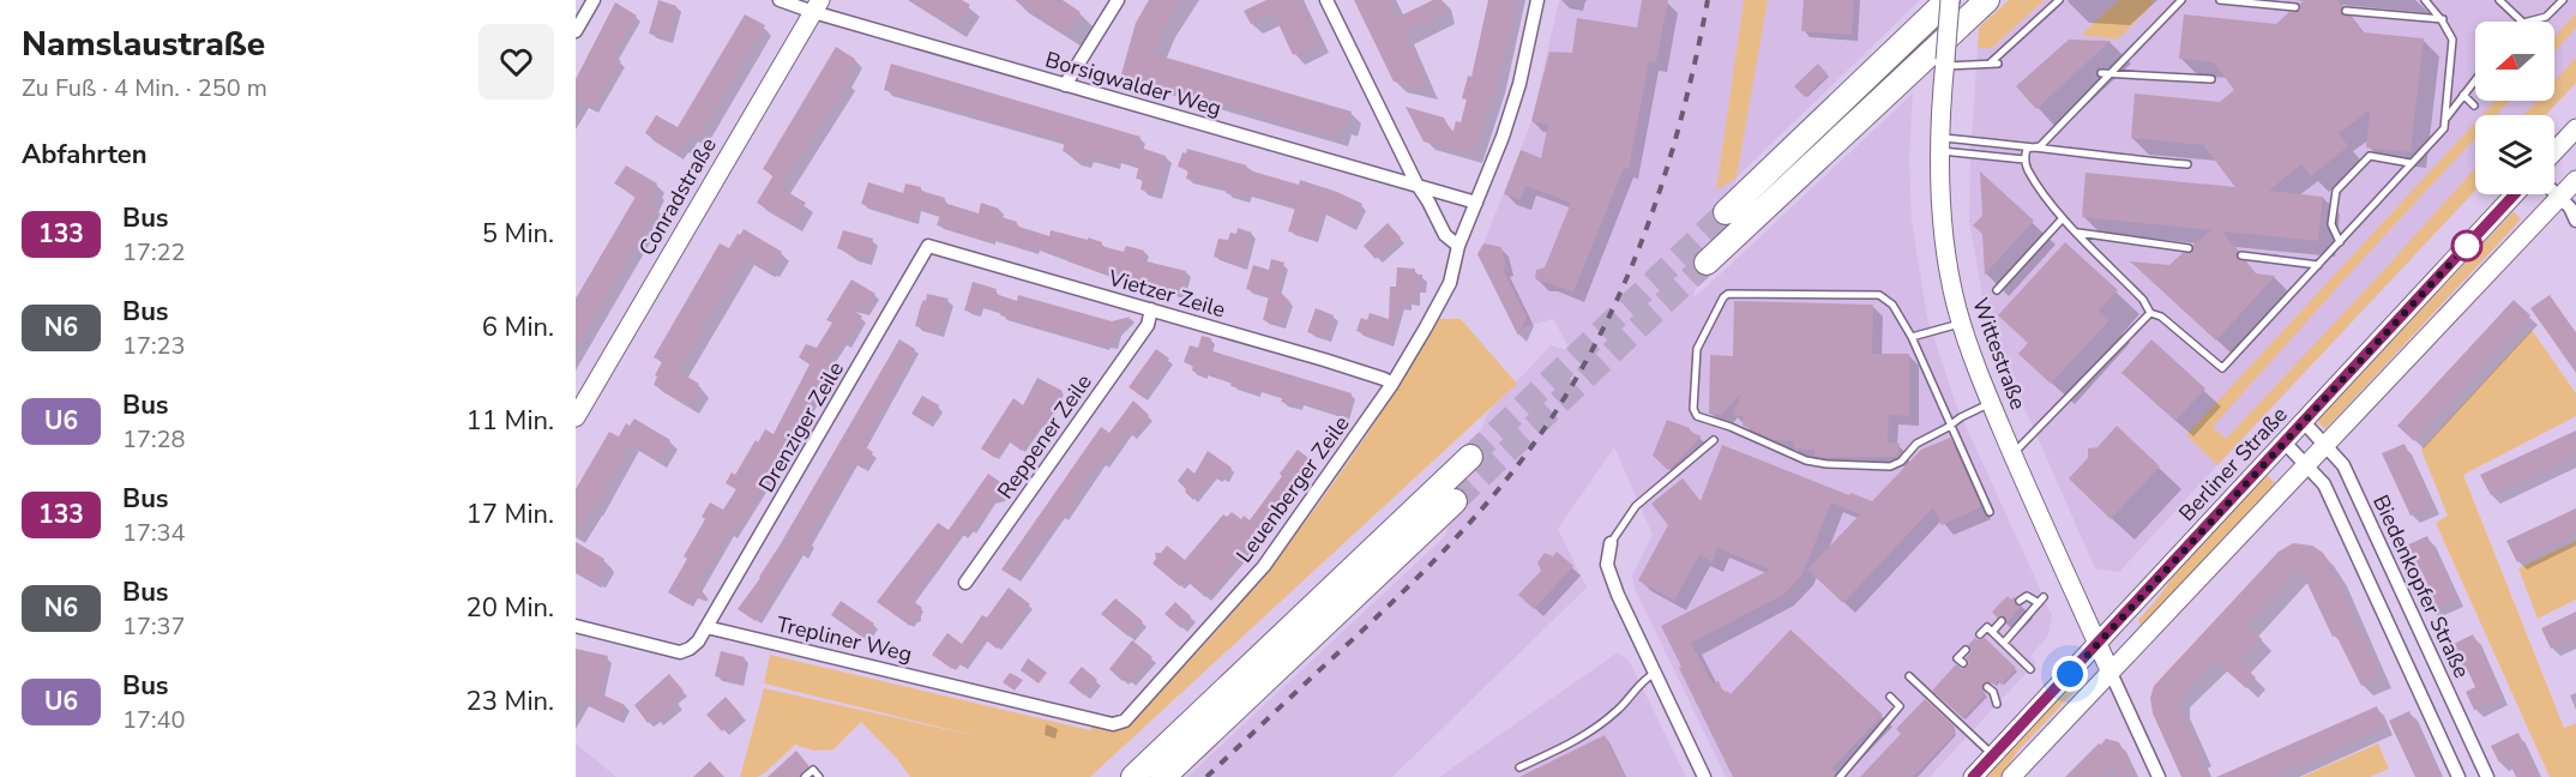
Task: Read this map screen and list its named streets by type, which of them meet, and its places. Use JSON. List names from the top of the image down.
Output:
{
  "streets": {
    "main road": ["Conradstraße", "Wittestraße", "Berliner Straße"],
    "street": [
      "Borsigwalder Weg",
      "Vietzer Zeile",
      "Drenziger Zeile",
      "Reppener Zeile",
      "Leuenberger Zeile",
      "Biedenkopfer Straße",
      "Trepliner Weg"
    ]
  },
  "crossings": [
    ["Borsigwalder Weg", "Conradstraße"],
    ["Borsigwalder Weg", "Leuenberger Zeile"],
    ["Vietzer Zeile", "Drenziger Zeile"],
    ["Vietzer Zeile", "Reppener Zeile"],
    ["Vietzer Zeile", "Leuenberger Zeile"],
    ["Wittestraße", "Berliner Straße"],
    ["Drenziger Zeile", "Trepliner Weg"],
    ["Berliner Straße", "Biedenkopfer Straße"],
    ["Leuenberger Zeile", "Trepliner Weg"]
  ],
  "lines": ["bus line 133"],
  "north": "left",
  "page": {
    "heading": [
      ["Namslaustraße", "Zu Fuß · 4 Min. · 250 m"],
      "Abfahrten"
    ],
    "list": [
      {
        "mark": "133",
        "name": "Bus",
        "note": "17:22",
        "value": "5 Min."
      },
      {
        "mark": "N6",
        "name": "Bus",
        "note": "17:23",
        "value": "6 Min."
      },
      {
        "mark": "U6",
        "name": "Bus",
        "note": "17:28",
        "value": "11 Min."
      },
      {
        "mark": "133",
        "name": "Bus",
        "note": "17:34",
        "value": "17 Min."
      },
      {
        "mark": "N6",
        "name": "Bus",
        "note": "17:37",
        "value": "20 Min."
      },
      {
        "mark": "U6",
        "name": "Bus",
        "note": "17:40",
        "value": "23 Min."
      }
    ]
  }
}
